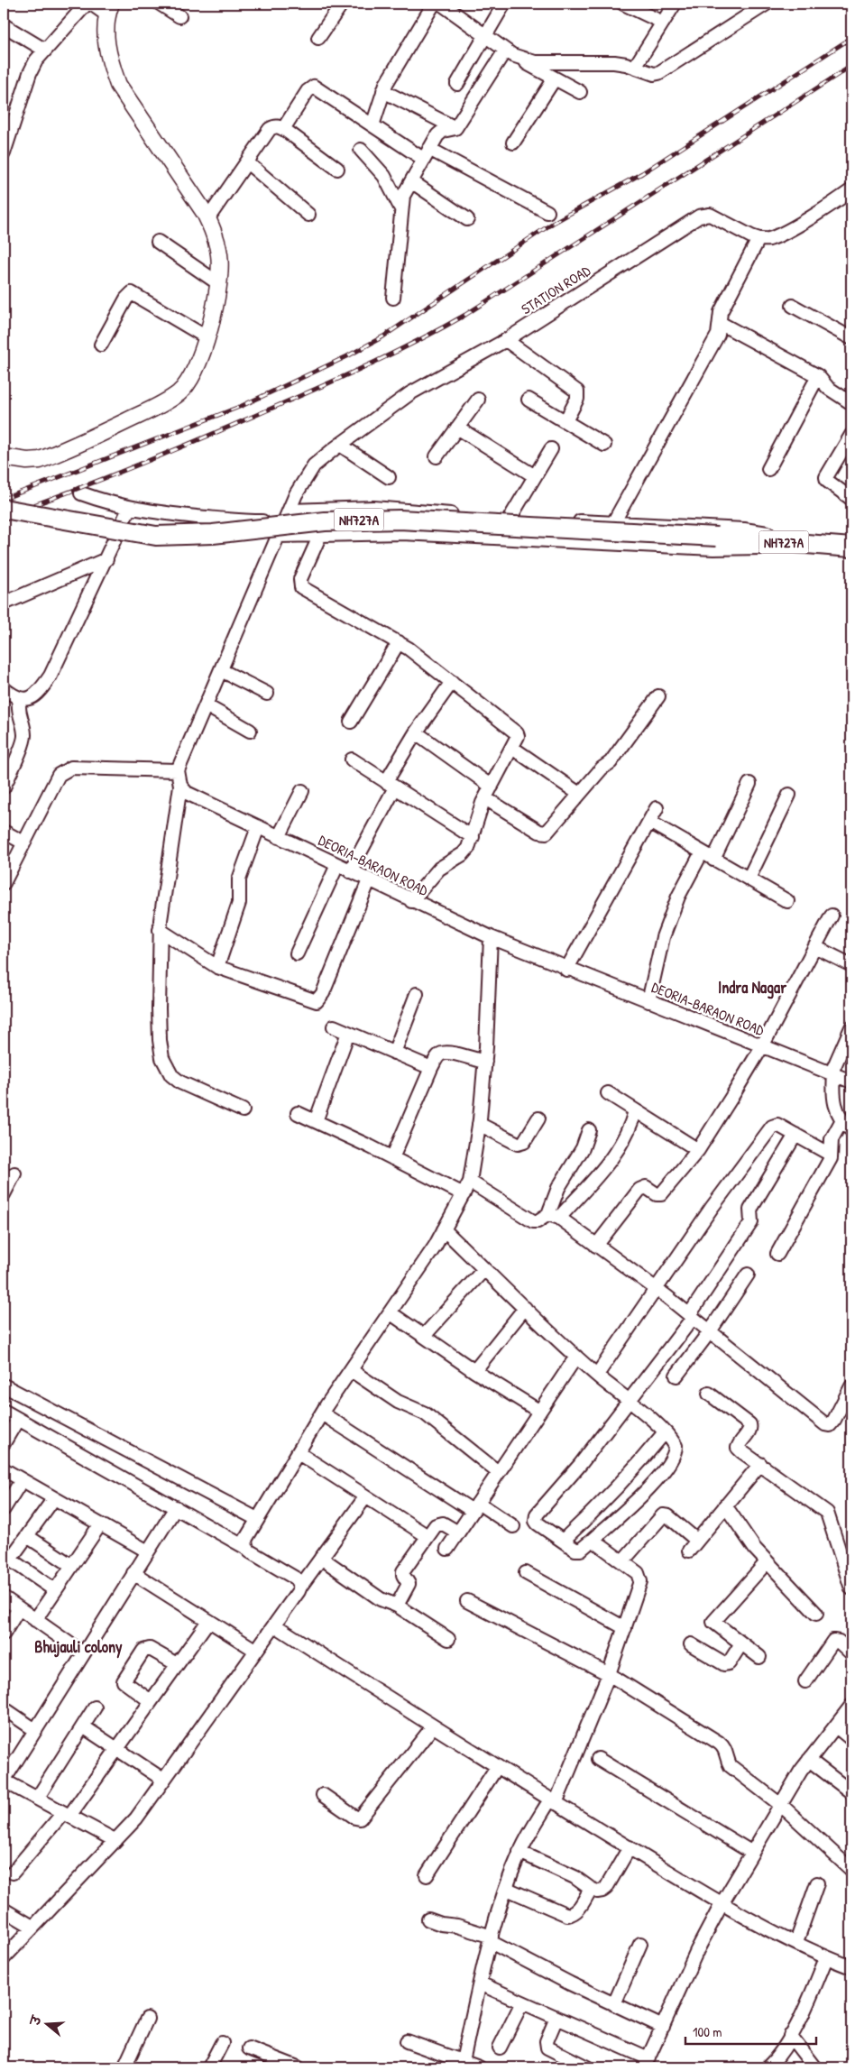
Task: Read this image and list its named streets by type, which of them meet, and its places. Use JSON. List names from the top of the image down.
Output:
{
  "streets": {
    "highway": ["NH727A"],
    "street": ["STATION ROAD", "DEORIA-BARAON ROAD"]
  },
  "districts": ["Indra Nagar", "Bhujauli colony"],
  "scale_bar": "100 m",
  "north": "left"
}
